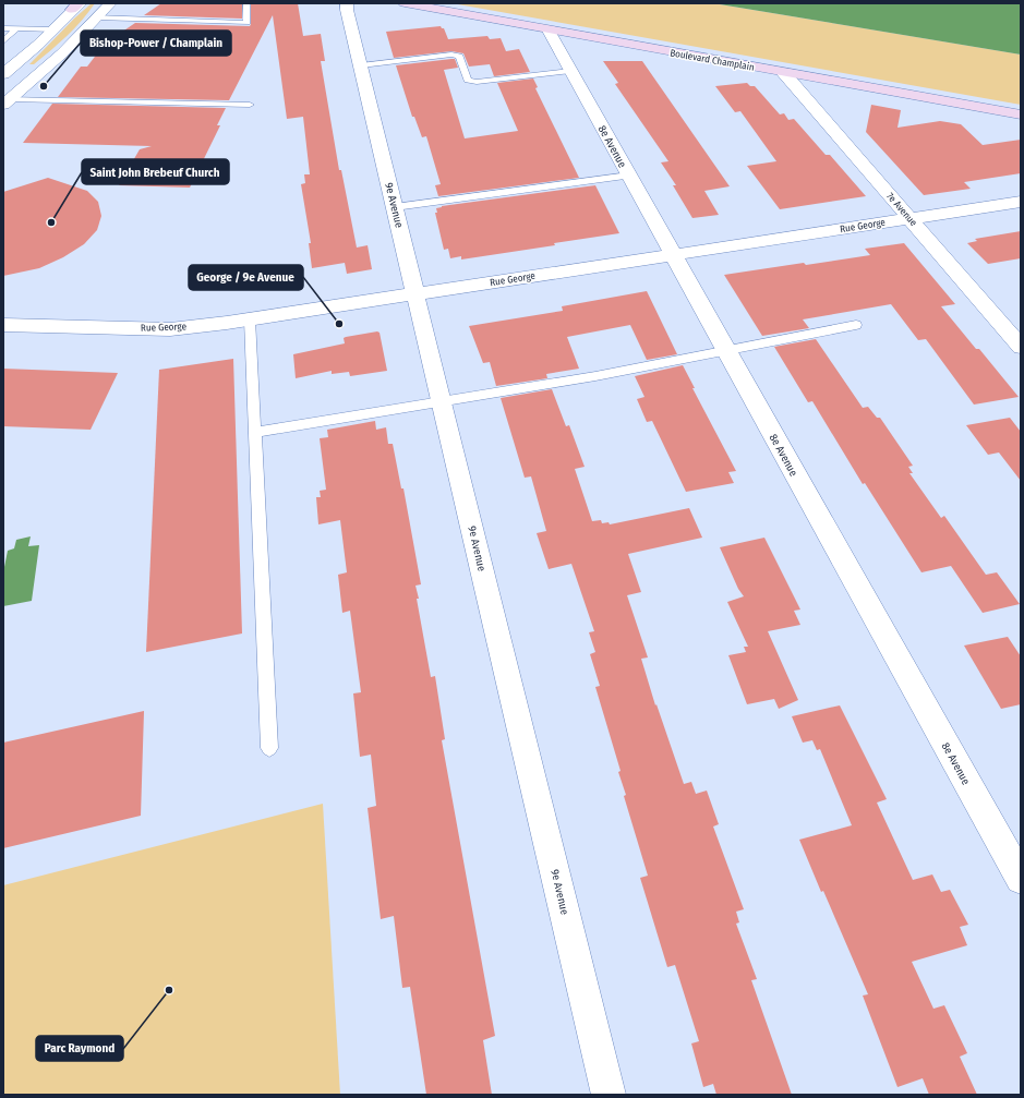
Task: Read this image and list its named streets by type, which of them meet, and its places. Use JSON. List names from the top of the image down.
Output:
{
  "streets": {
    "main road": ["Boulevard Champlain"],
    "street": [
      "8e Avenue",
      "9e Avenue",
      "7e Avenue",
      "Rue George"
    ]
  },
  "crossings": [
    ["Boulevard Champlain", "8e Avenue"],
    ["Boulevard Champlain", "7e Avenue"],
    ["8e Avenue", "Rue George"],
    ["9e Avenue", "Rue George"],
    ["7e Avenue", "Rue George"]
  ],
  "places": [
    "Bishop-Power / Champlain",
    "Saint John Brebeuf Church",
    "George / 9e Avenue",
    "Parc Raymond"
  ]
}
